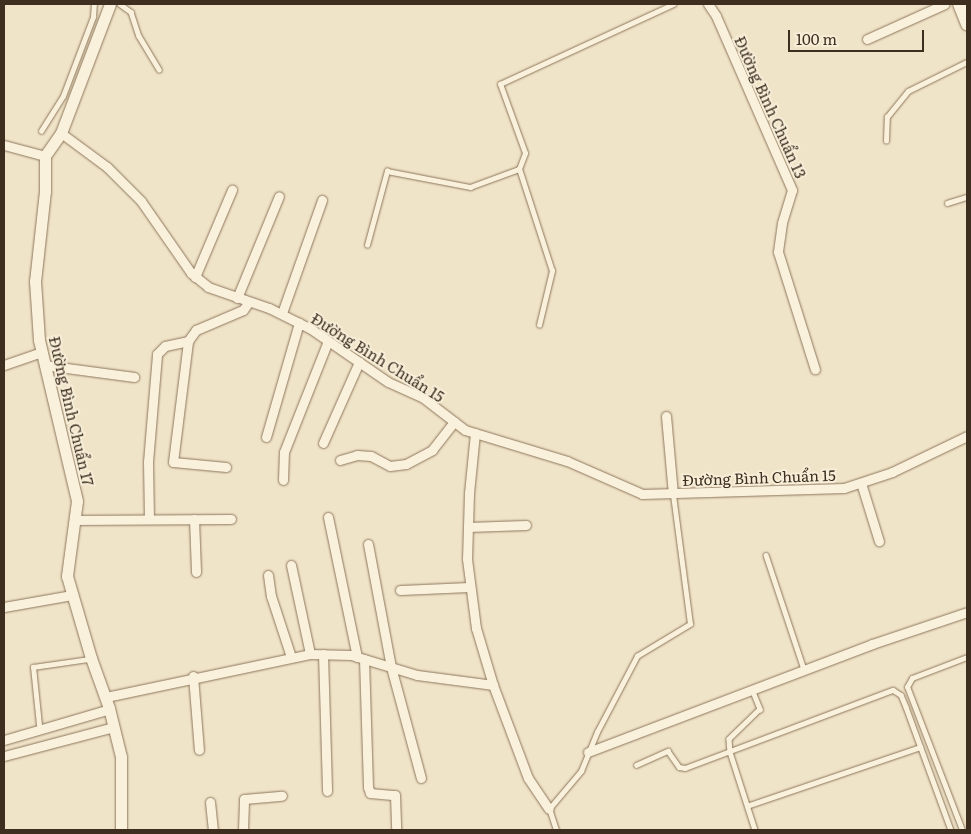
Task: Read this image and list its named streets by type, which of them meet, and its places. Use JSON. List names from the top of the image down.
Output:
{
  "streets": {
    "street": ["Đường Bình Chuẩn 13", "Đường Bình Chuẩn 15", "Đường Bình Chuẩn 17"]
  },
  "scale_bar": "100 m"
}
